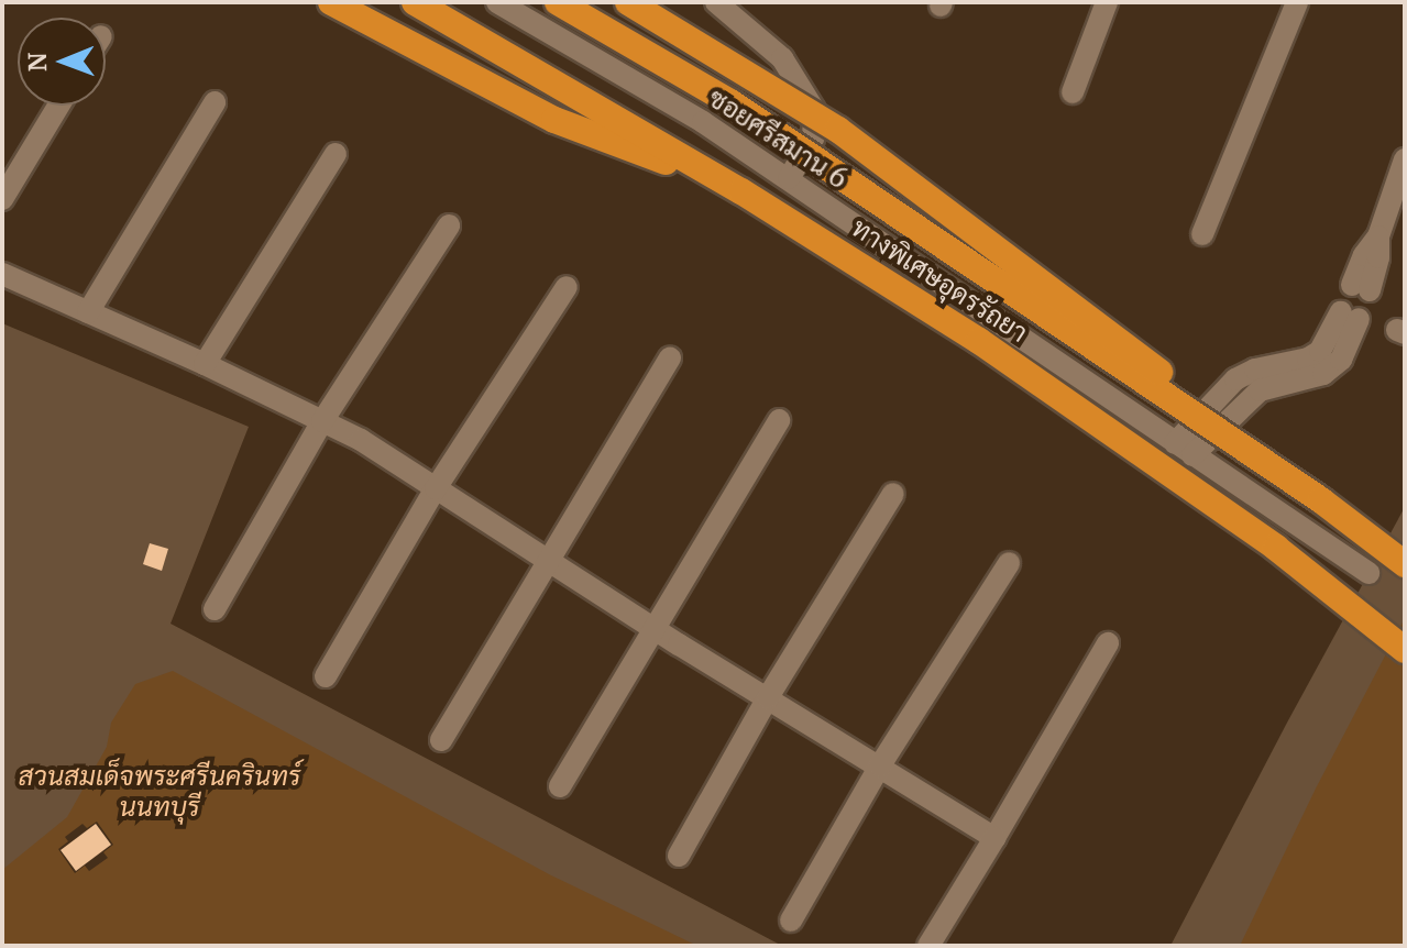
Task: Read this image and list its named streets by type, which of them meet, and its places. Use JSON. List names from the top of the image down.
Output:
{
  "streets": {
    "highway": ["ทางพิเศษอุดรรัถยา"],
    "street": ["ซอยศรีสมาน 6"]
  },
  "parks": ["สวนสมเด็จพระศรีนครินทร์ นนทบุรี"],
  "north": "left"
}
